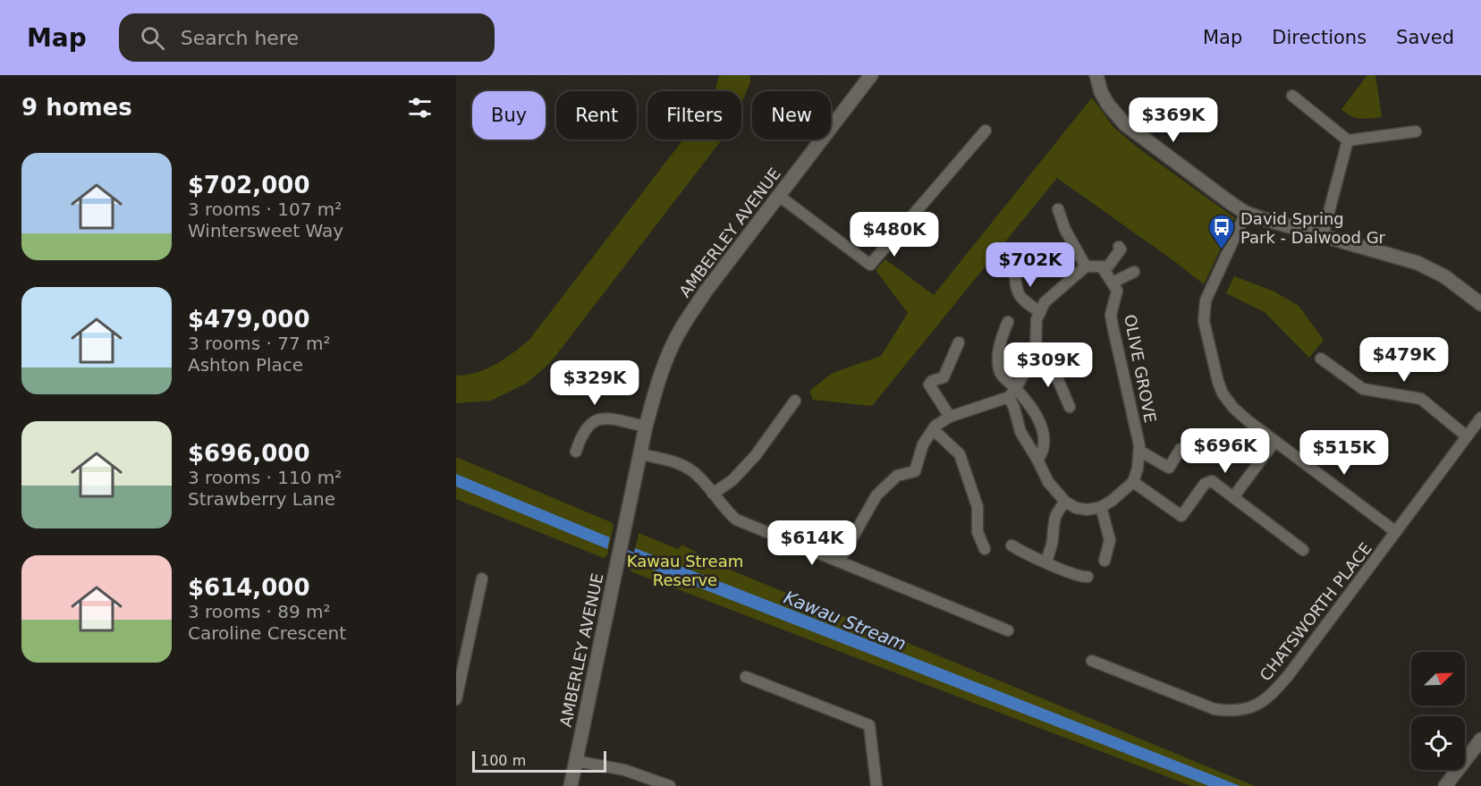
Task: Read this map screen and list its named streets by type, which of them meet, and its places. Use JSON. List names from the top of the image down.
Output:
{
  "streets": {
    "street": ["AMBERLEY AVENUE", "OLIVE GROVE", "CHATSWORTH PLACE"]
  },
  "water": ["Kawau Stream"],
  "parks": ["Kawau Stream Reserve"],
  "places": {
    "bus stop": ["David Spring Park - Dalwood Gr"]
  },
  "scale_bar": "100 m",
  "north": "top right",
  "page": {
    "header": "Map",
    "search": "Search here",
    "nav": ["Map", "Directions", "Saved"],
    "heading": "9 homes",
    "chip": [
      "Buy",
      "Rent",
      "Filters",
      "New"
    ],
    "price": [
      "$369K",
      "$480K",
      "$702K",
      "$479K",
      "$309K",
      "$329K",
      "$696K",
      "$515K",
      "$614K"
    ],
    "list": [
      {
        "name": "$702,000",
        "note": "3 rooms · 107 m² · Wintersweet Way"
      },
      {
        "name": "$479,000",
        "note": "3 rooms · 77 m² · Ashton Place"
      },
      {
        "name": "$696,000",
        "note": "3 rooms · 110 m² · Strawberry Lane"
      },
      {
        "name": "$614,000",
        "note": "3 rooms · 89 m² · Caroline Crescent"
      }
    ],
    "scale": "100 m"
  }
}
